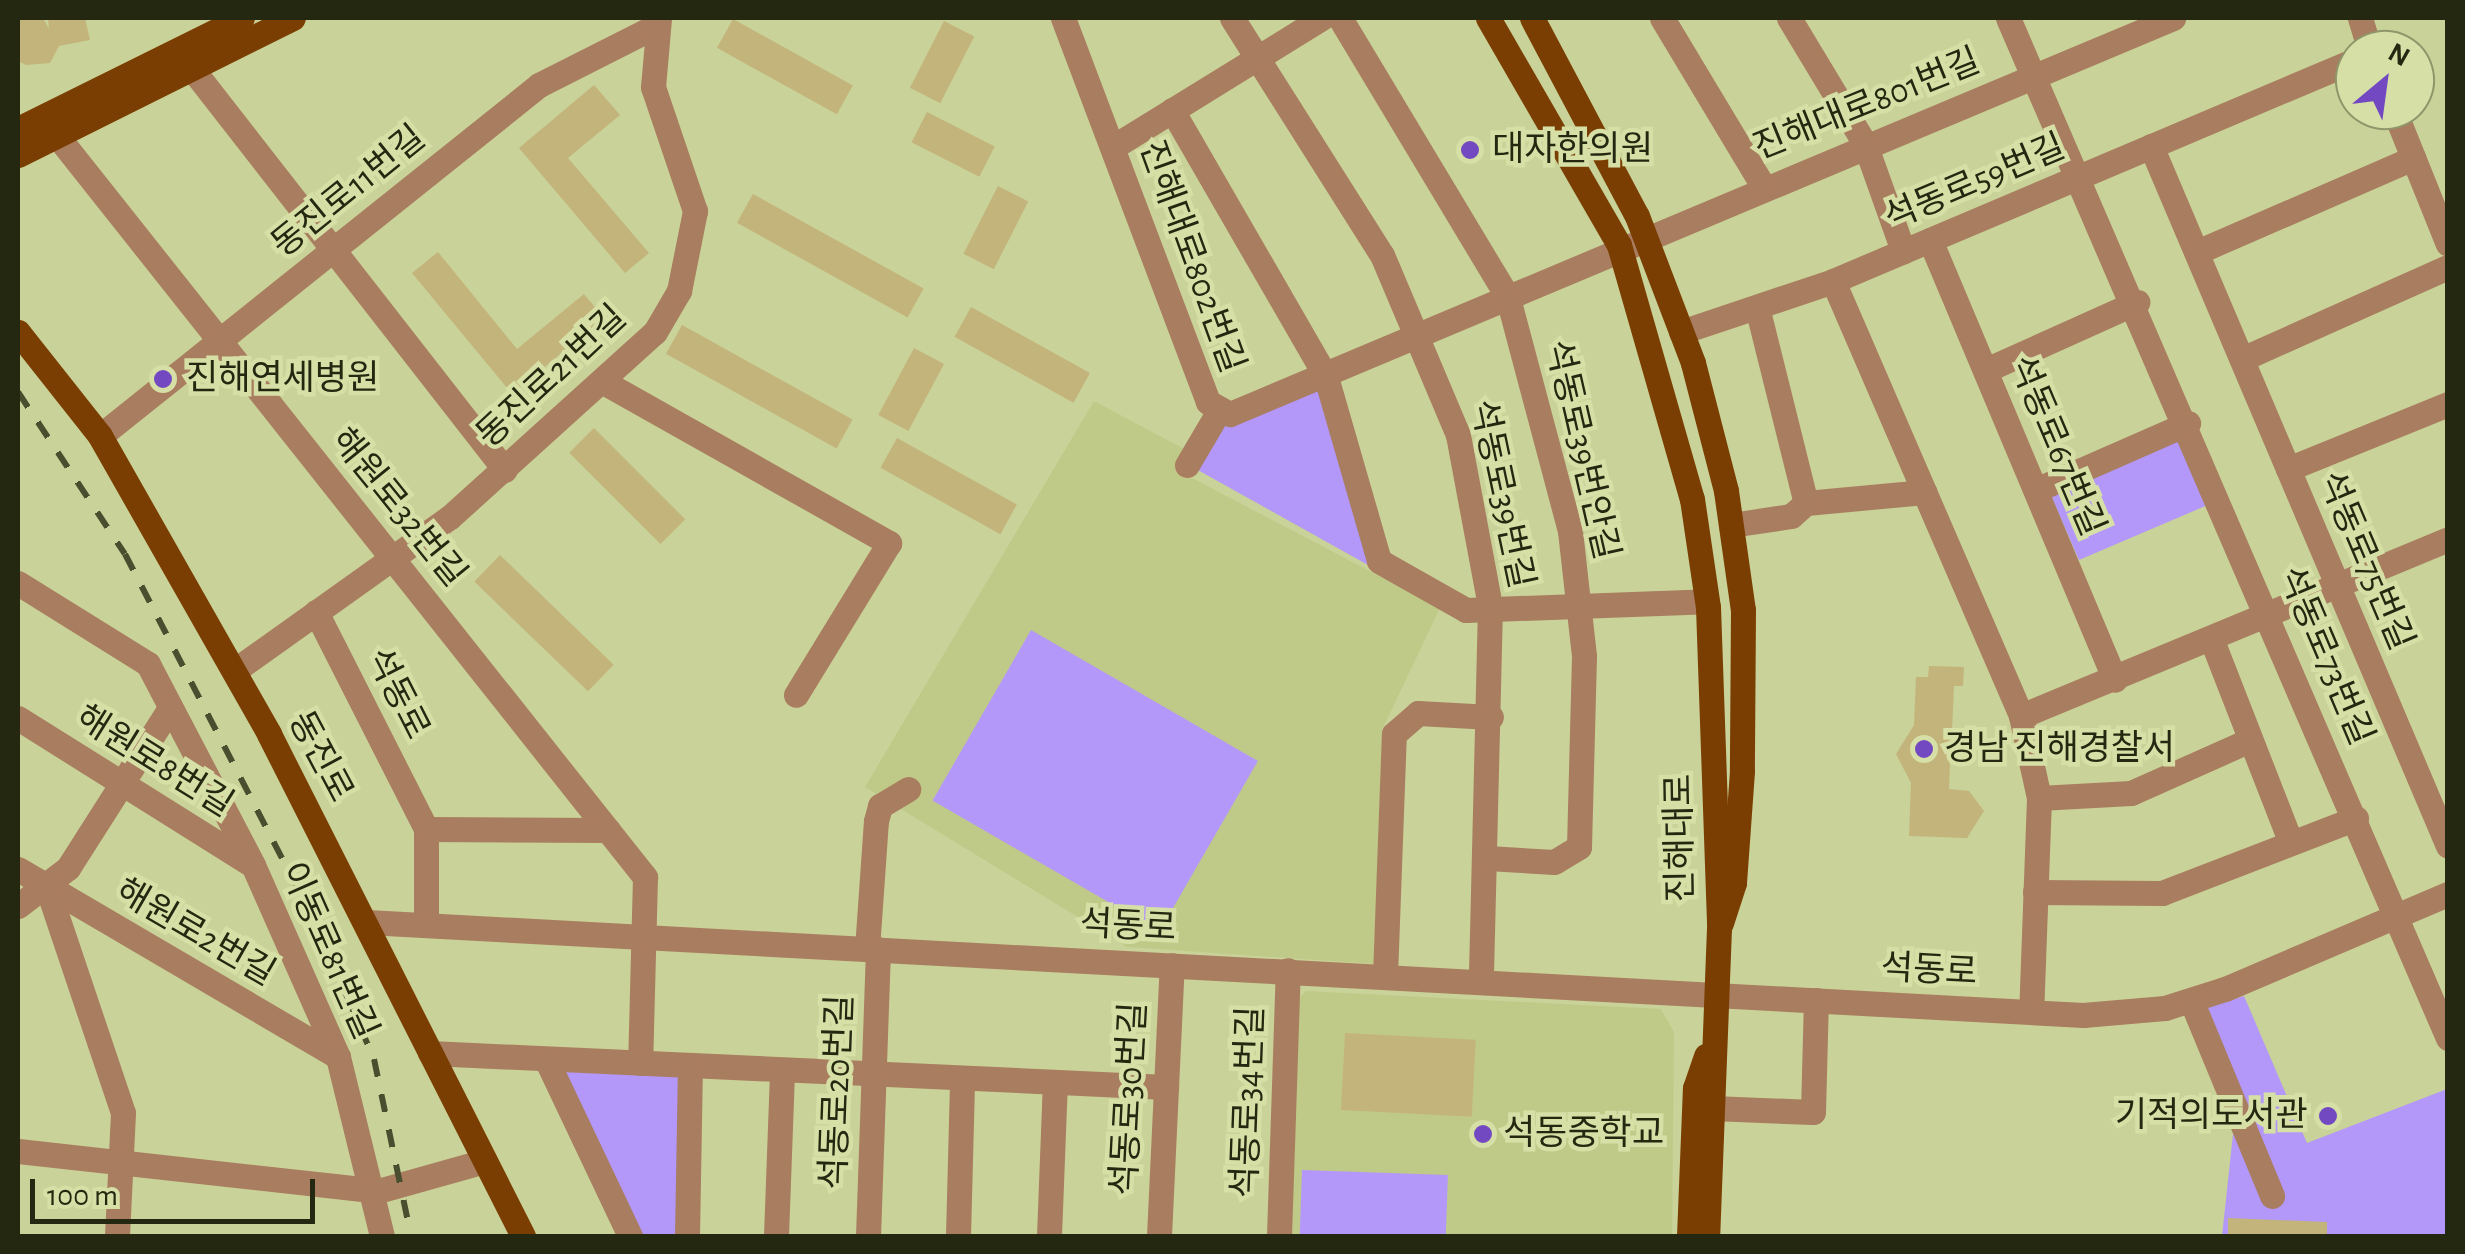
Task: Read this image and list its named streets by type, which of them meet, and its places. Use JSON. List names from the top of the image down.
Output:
{
  "streets": {
    "main road": ["동진로", "진해대로"],
    "street": [
      "진해대로801번길",
      "석동로59번길",
      "동진로11번길",
      "진해대로802번길",
      "동진로21번길",
      "석동로67번길",
      "석동로39번안길",
      "석동로39번길",
      "해원로32번길",
      "석동로75번길",
      "석동로73번길",
      "석동로",
      "해원로8번길",
      "해원로2번길",
      "이동로81번길",
      "석동로20번길",
      "석동로30번길",
      "석동로34번길"
    ]
  },
  "crossings": [
    ["진해대로801번길", "진해대로802번길"],
    ["진해대로801번길", "석동로73번길"],
    ["진해대로801번길", "진해대로"],
    ["석동로59번길", "석동로67번길"],
    ["석동로59번길", "석동로75번길"],
    ["석동로59번길", "석동로73번길"],
    ["석동로59번길", "진해대로"],
    ["동진로11번길", "동진로21번길"],
    ["동진로11번길", "해원로32번길"],
    ["동진로11번길", "동진로"],
    ["진해대로802번길", "석동로39번안길"],
    ["진해대로802번길", "석동로39번길"],
    ["진해대로802번길", "진해대로"],
    ["동진로21번길", "해원로32번길"],
    ["동진로21번길", "석동로"],
    ["동진로21번길", "동진로"],
    ["석동로39번안길", "석동로39번길"],
    ["석동로39번길", "석동로"],
    ["해원로32번길", "석동로"],
    ["석동로73번길", "석동로"],
    ["석동로", "동진로"],
    ["석동로", "석동로20번길"],
    ["석동로", "석동로30번길"],
    ["석동로", "석동로34번길"],
    ["해원로8번길", "이동로81번길"],
    ["해원로2번길", "이동로81번길"]
  ],
  "places": [
    "대자한의원",
    "진해연세병원",
    "경남 진해경찰서",
    "기적의도서관",
    "석동중학교"
  ],
  "scale_bar": "100 m",
  "north": "top right"
}
